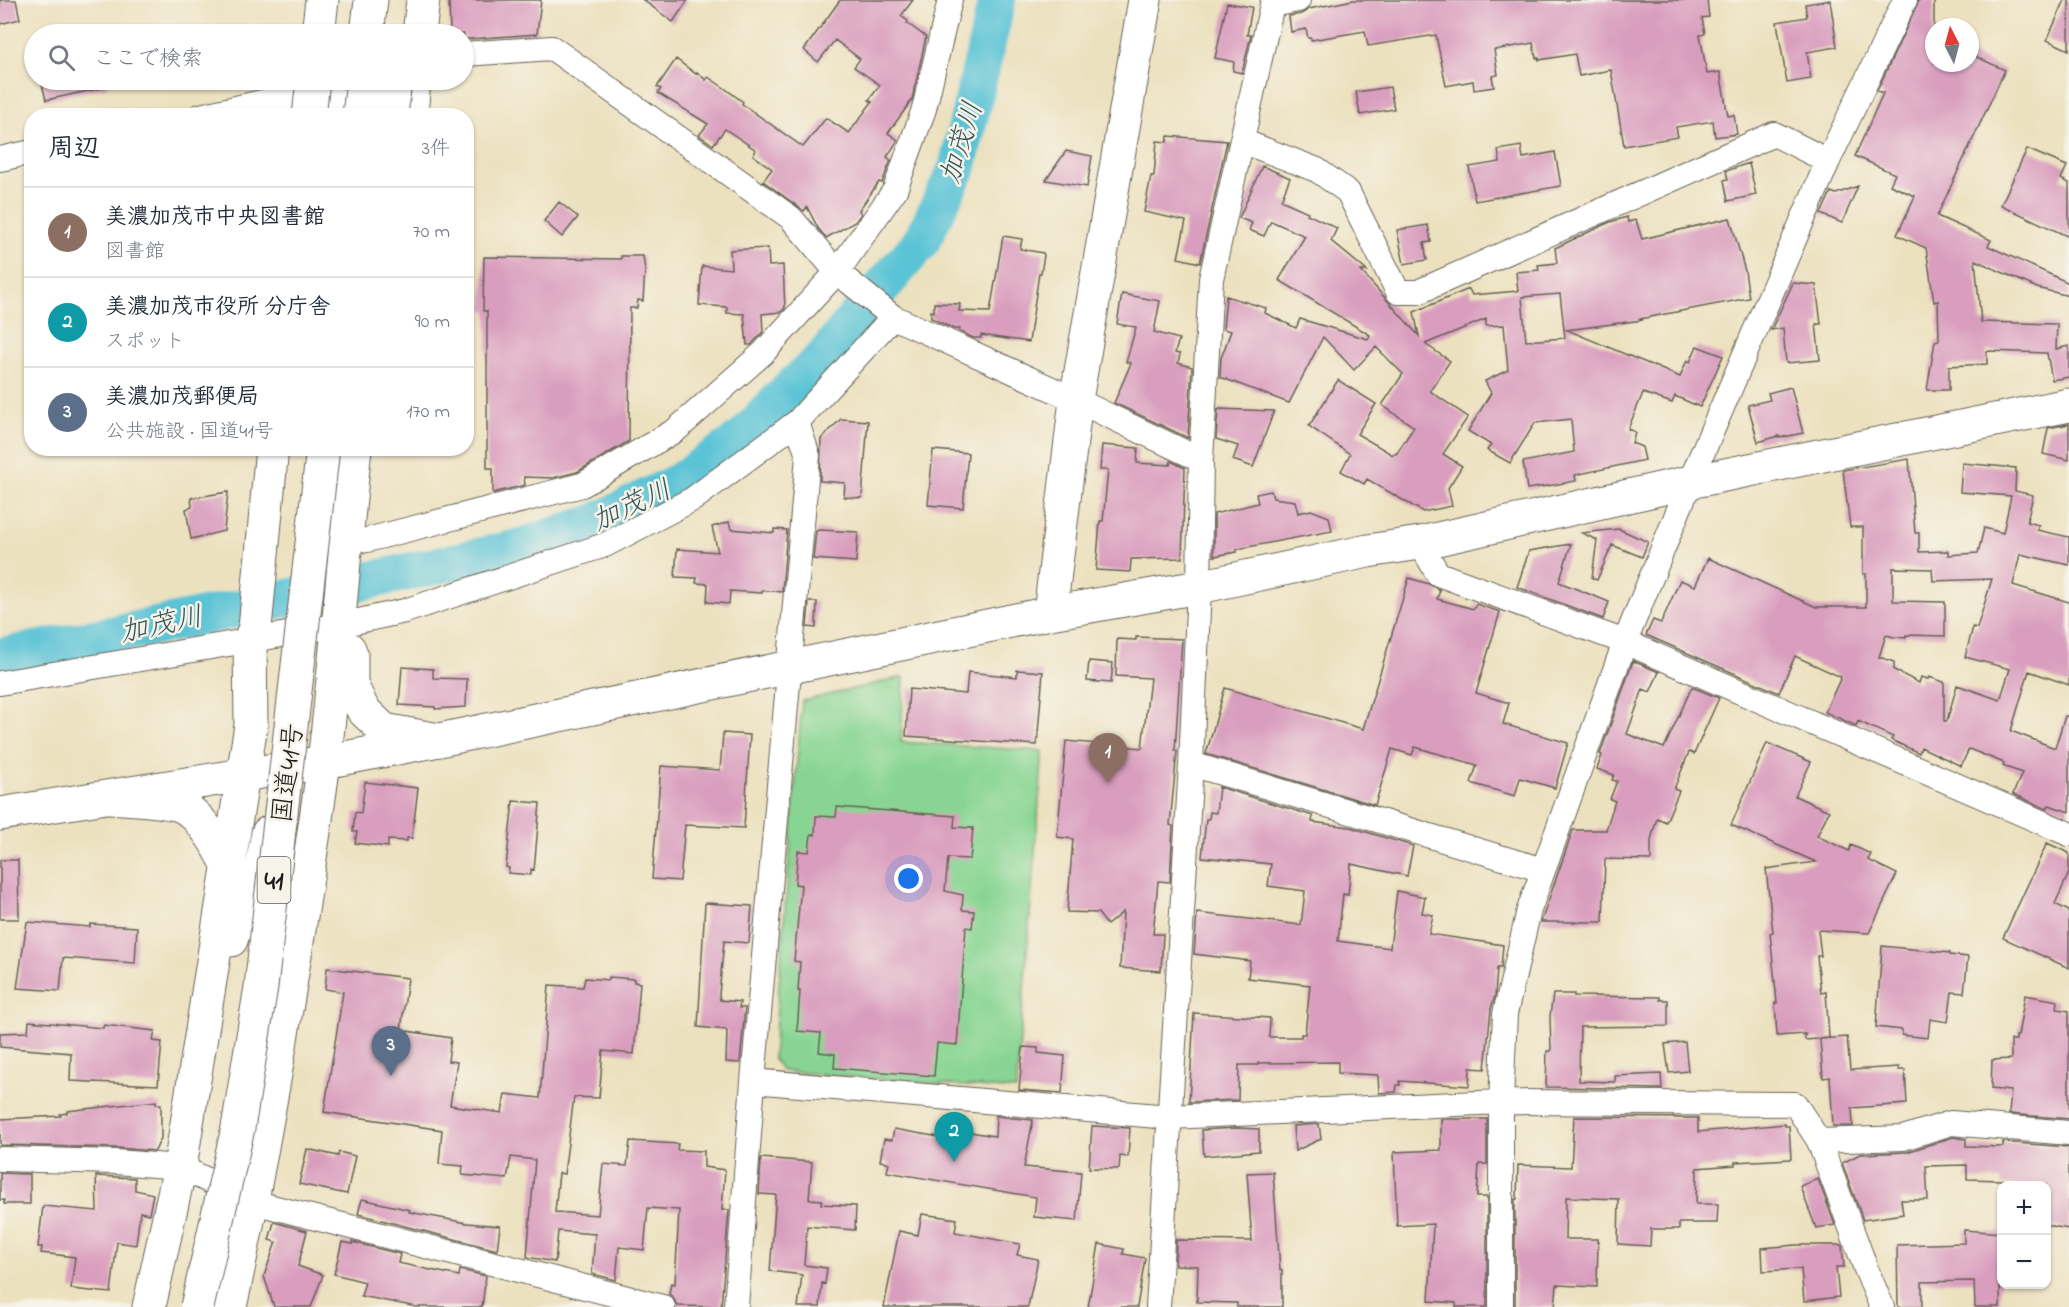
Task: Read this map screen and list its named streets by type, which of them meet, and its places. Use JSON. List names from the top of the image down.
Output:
{
  "streets": {
    "main road": ["国道41号", "41"]
  },
  "water": ["加茂川"],
  "north": "top",
  "page": {
    "search": "ここで検索",
    "heading": ["周辺", "3件"],
    "list": [
      {
        "mark": "1",
        "name": "美濃加茂市中央図書館",
        "note": "図書館",
        "value": "70 m"
      },
      {
        "mark": "2",
        "name": "美濃加茂市役所 分庁舎",
        "note": "スポット",
        "value": "90 m"
      },
      {
        "mark": "3",
        "name": "美濃加茂郵便局",
        "note": "公共施設 · 国道41号",
        "value": "170 m"
      }
    ],
    "pins": ["1", "3", "2"],
    "map_buttons": ["+", "−"]
  }
}
